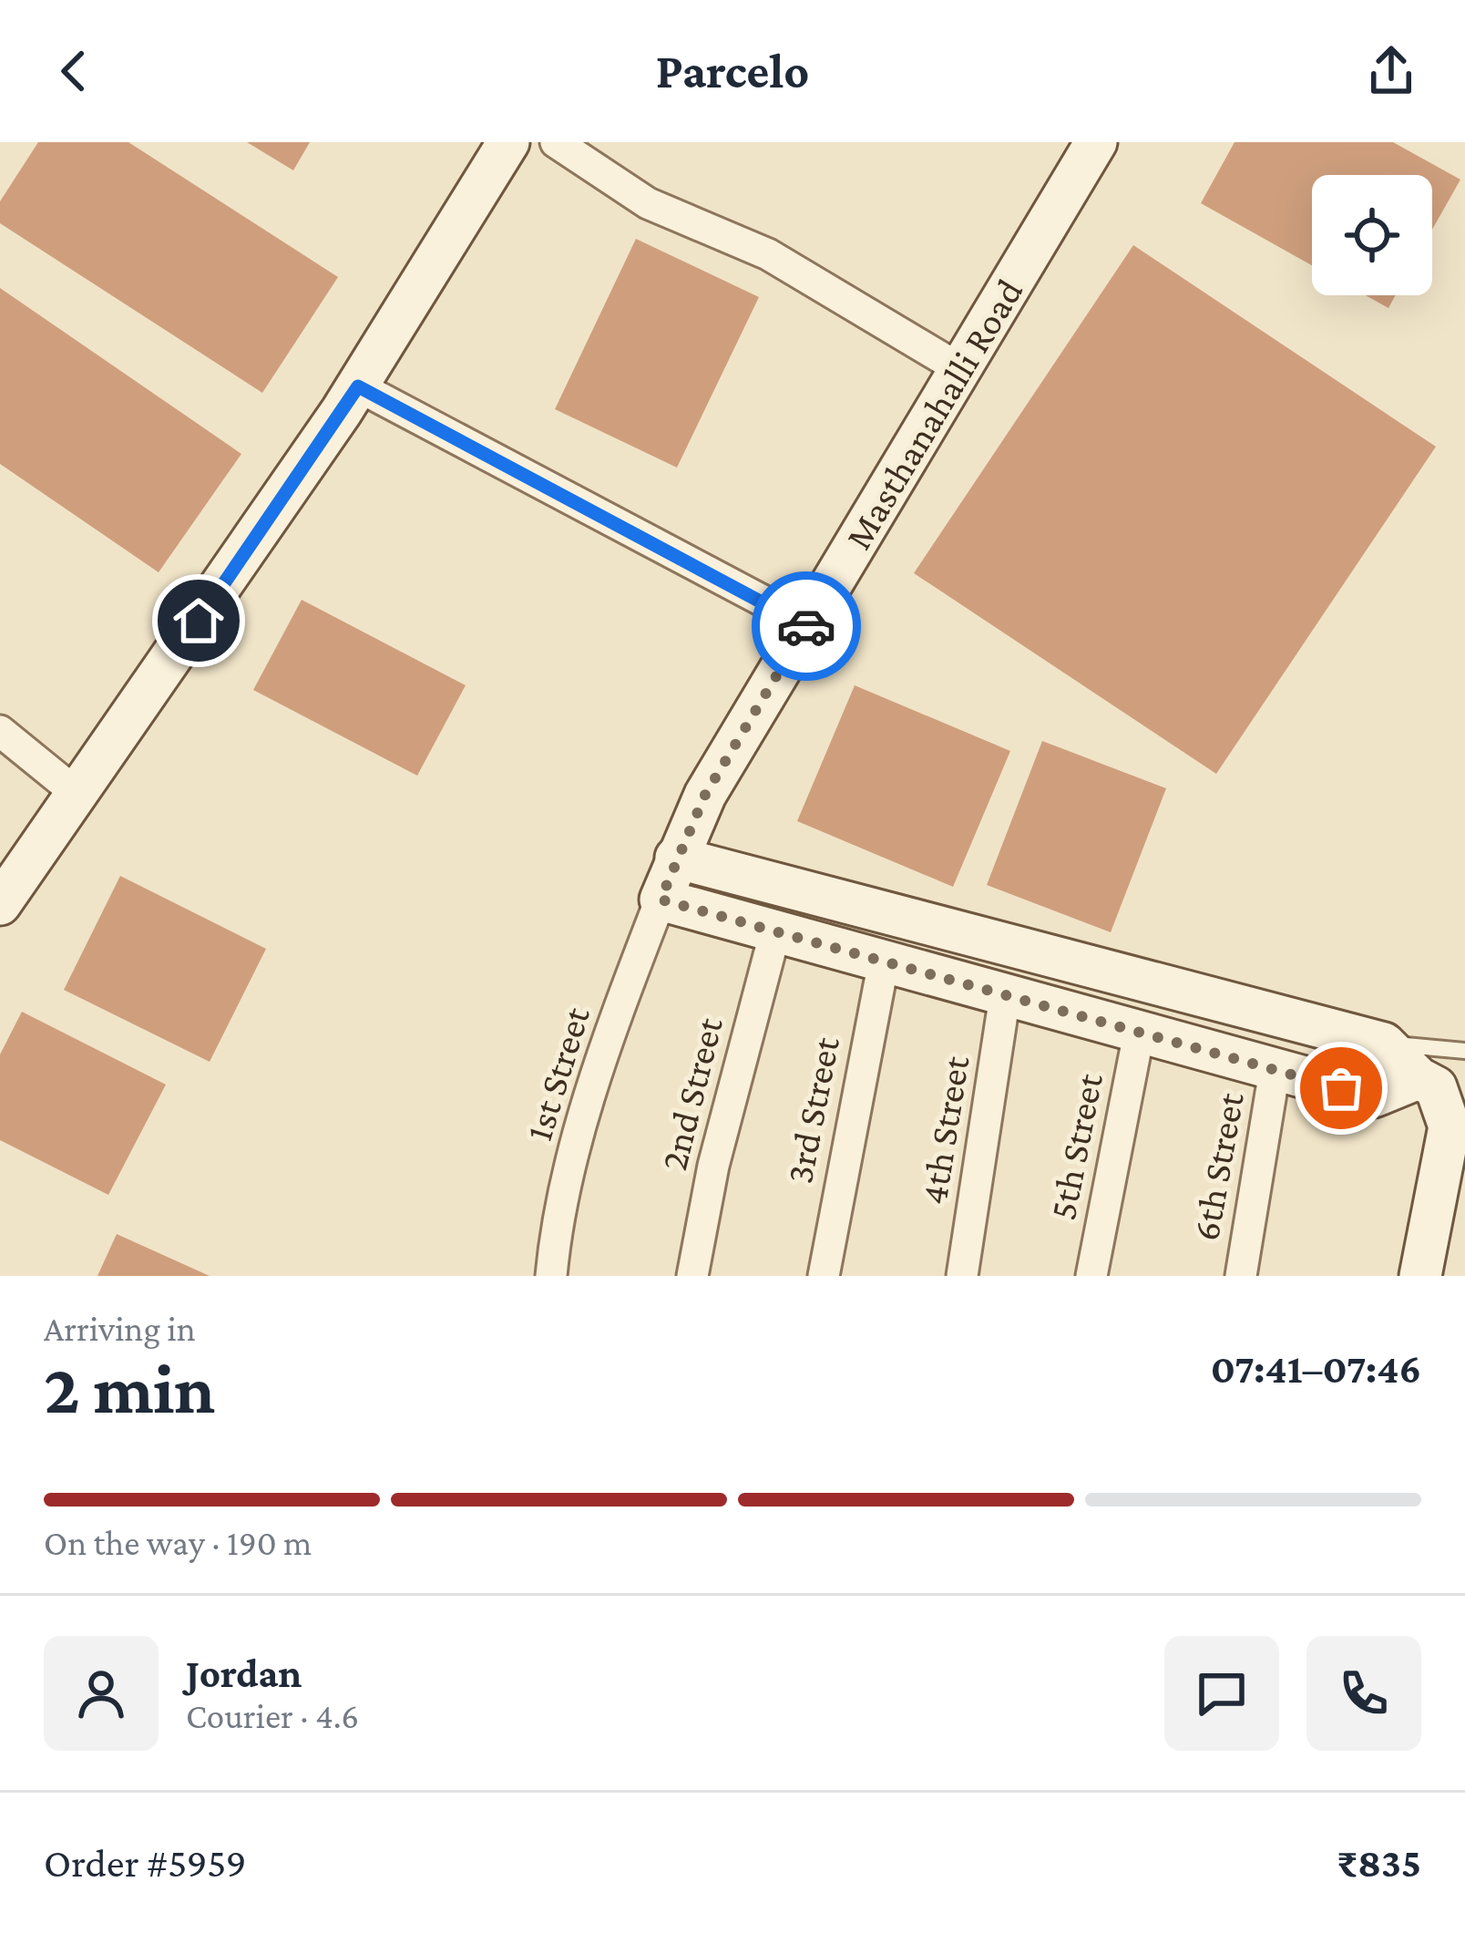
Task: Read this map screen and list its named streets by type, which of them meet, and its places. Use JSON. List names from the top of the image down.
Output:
{
  "streets": {
    "street": [
      "Masthanahalli Road",
      "1st Street",
      "2nd Street",
      "3rd Street",
      "4th Street",
      "5th Street",
      "6th Street"
    ]
  },
  "crossings": [
    ["Masthanahalli Road", "1st Street"]
  ],
  "page": {
    "header": "Parcelo",
    "heading": ["2 min", "Arriving in", "07:41–07:46"],
    "panel": [
      "Jordan",
      "Courier · 4.6",
      "Order #5959",
      "₹835"
    ],
    "bar": "On the way · 190 m"
  }
}
